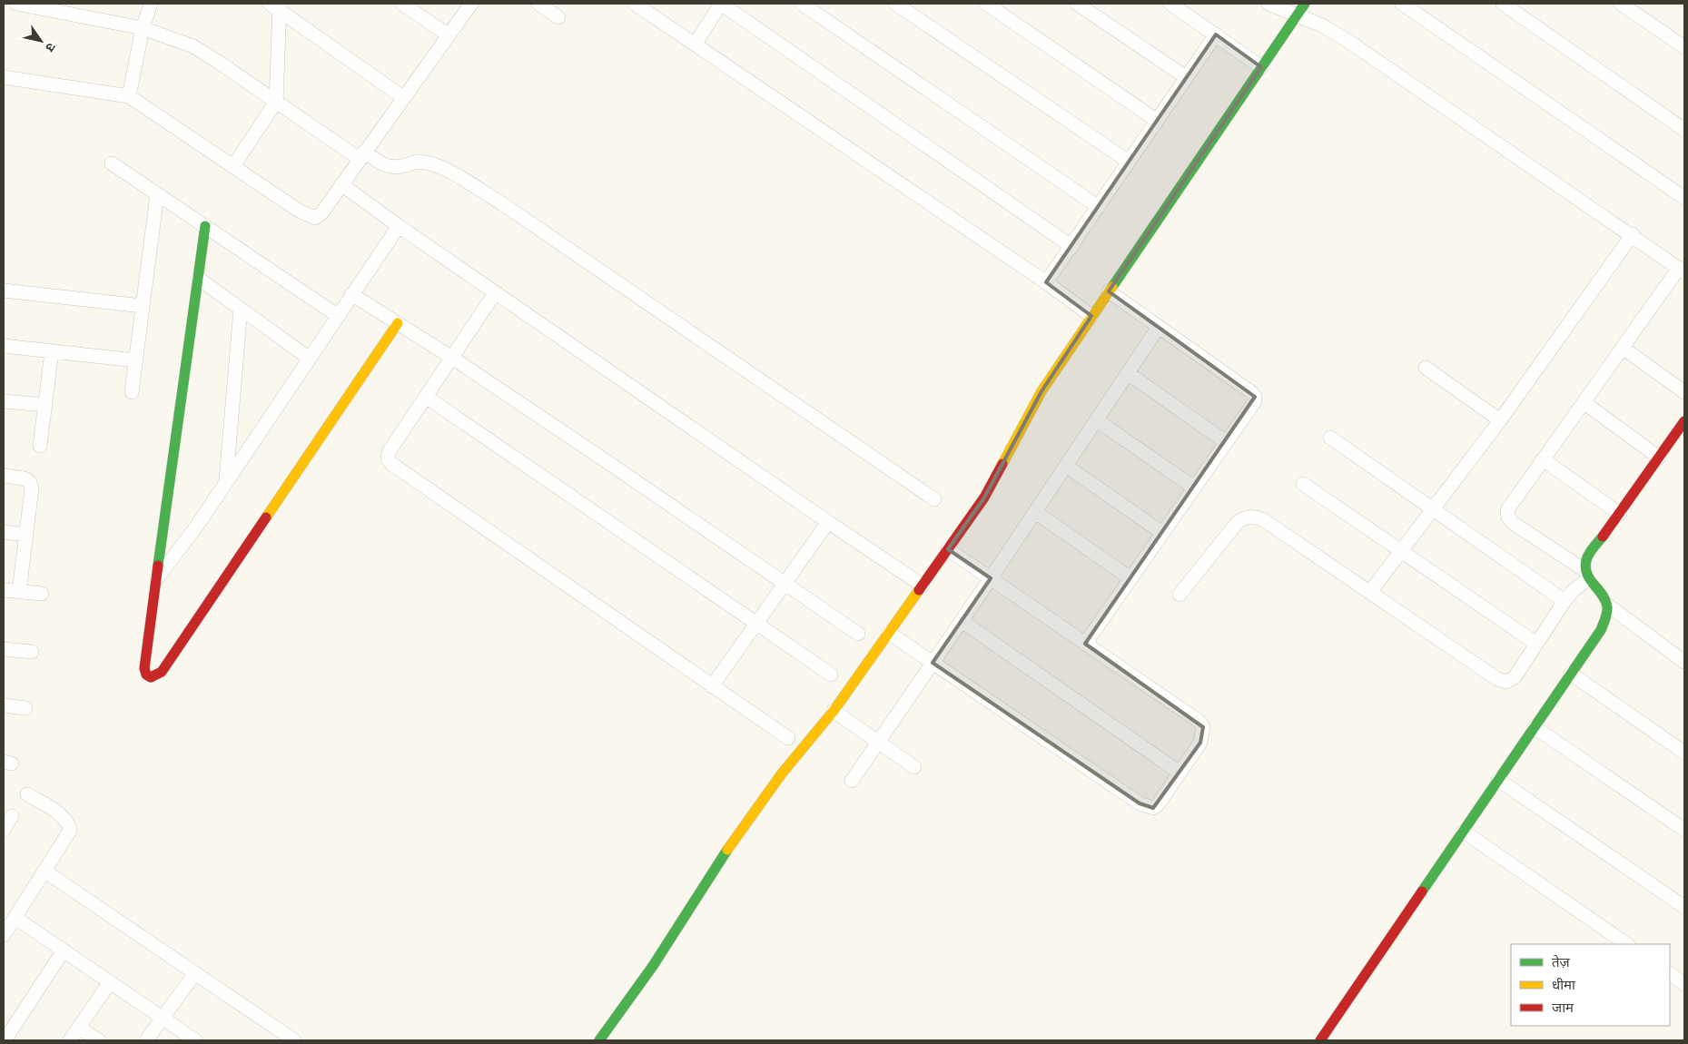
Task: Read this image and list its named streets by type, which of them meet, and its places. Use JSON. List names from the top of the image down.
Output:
{
  "legend": ["तेज़", "धीमा", "जाम"],
  "north": "bottom right"
}
